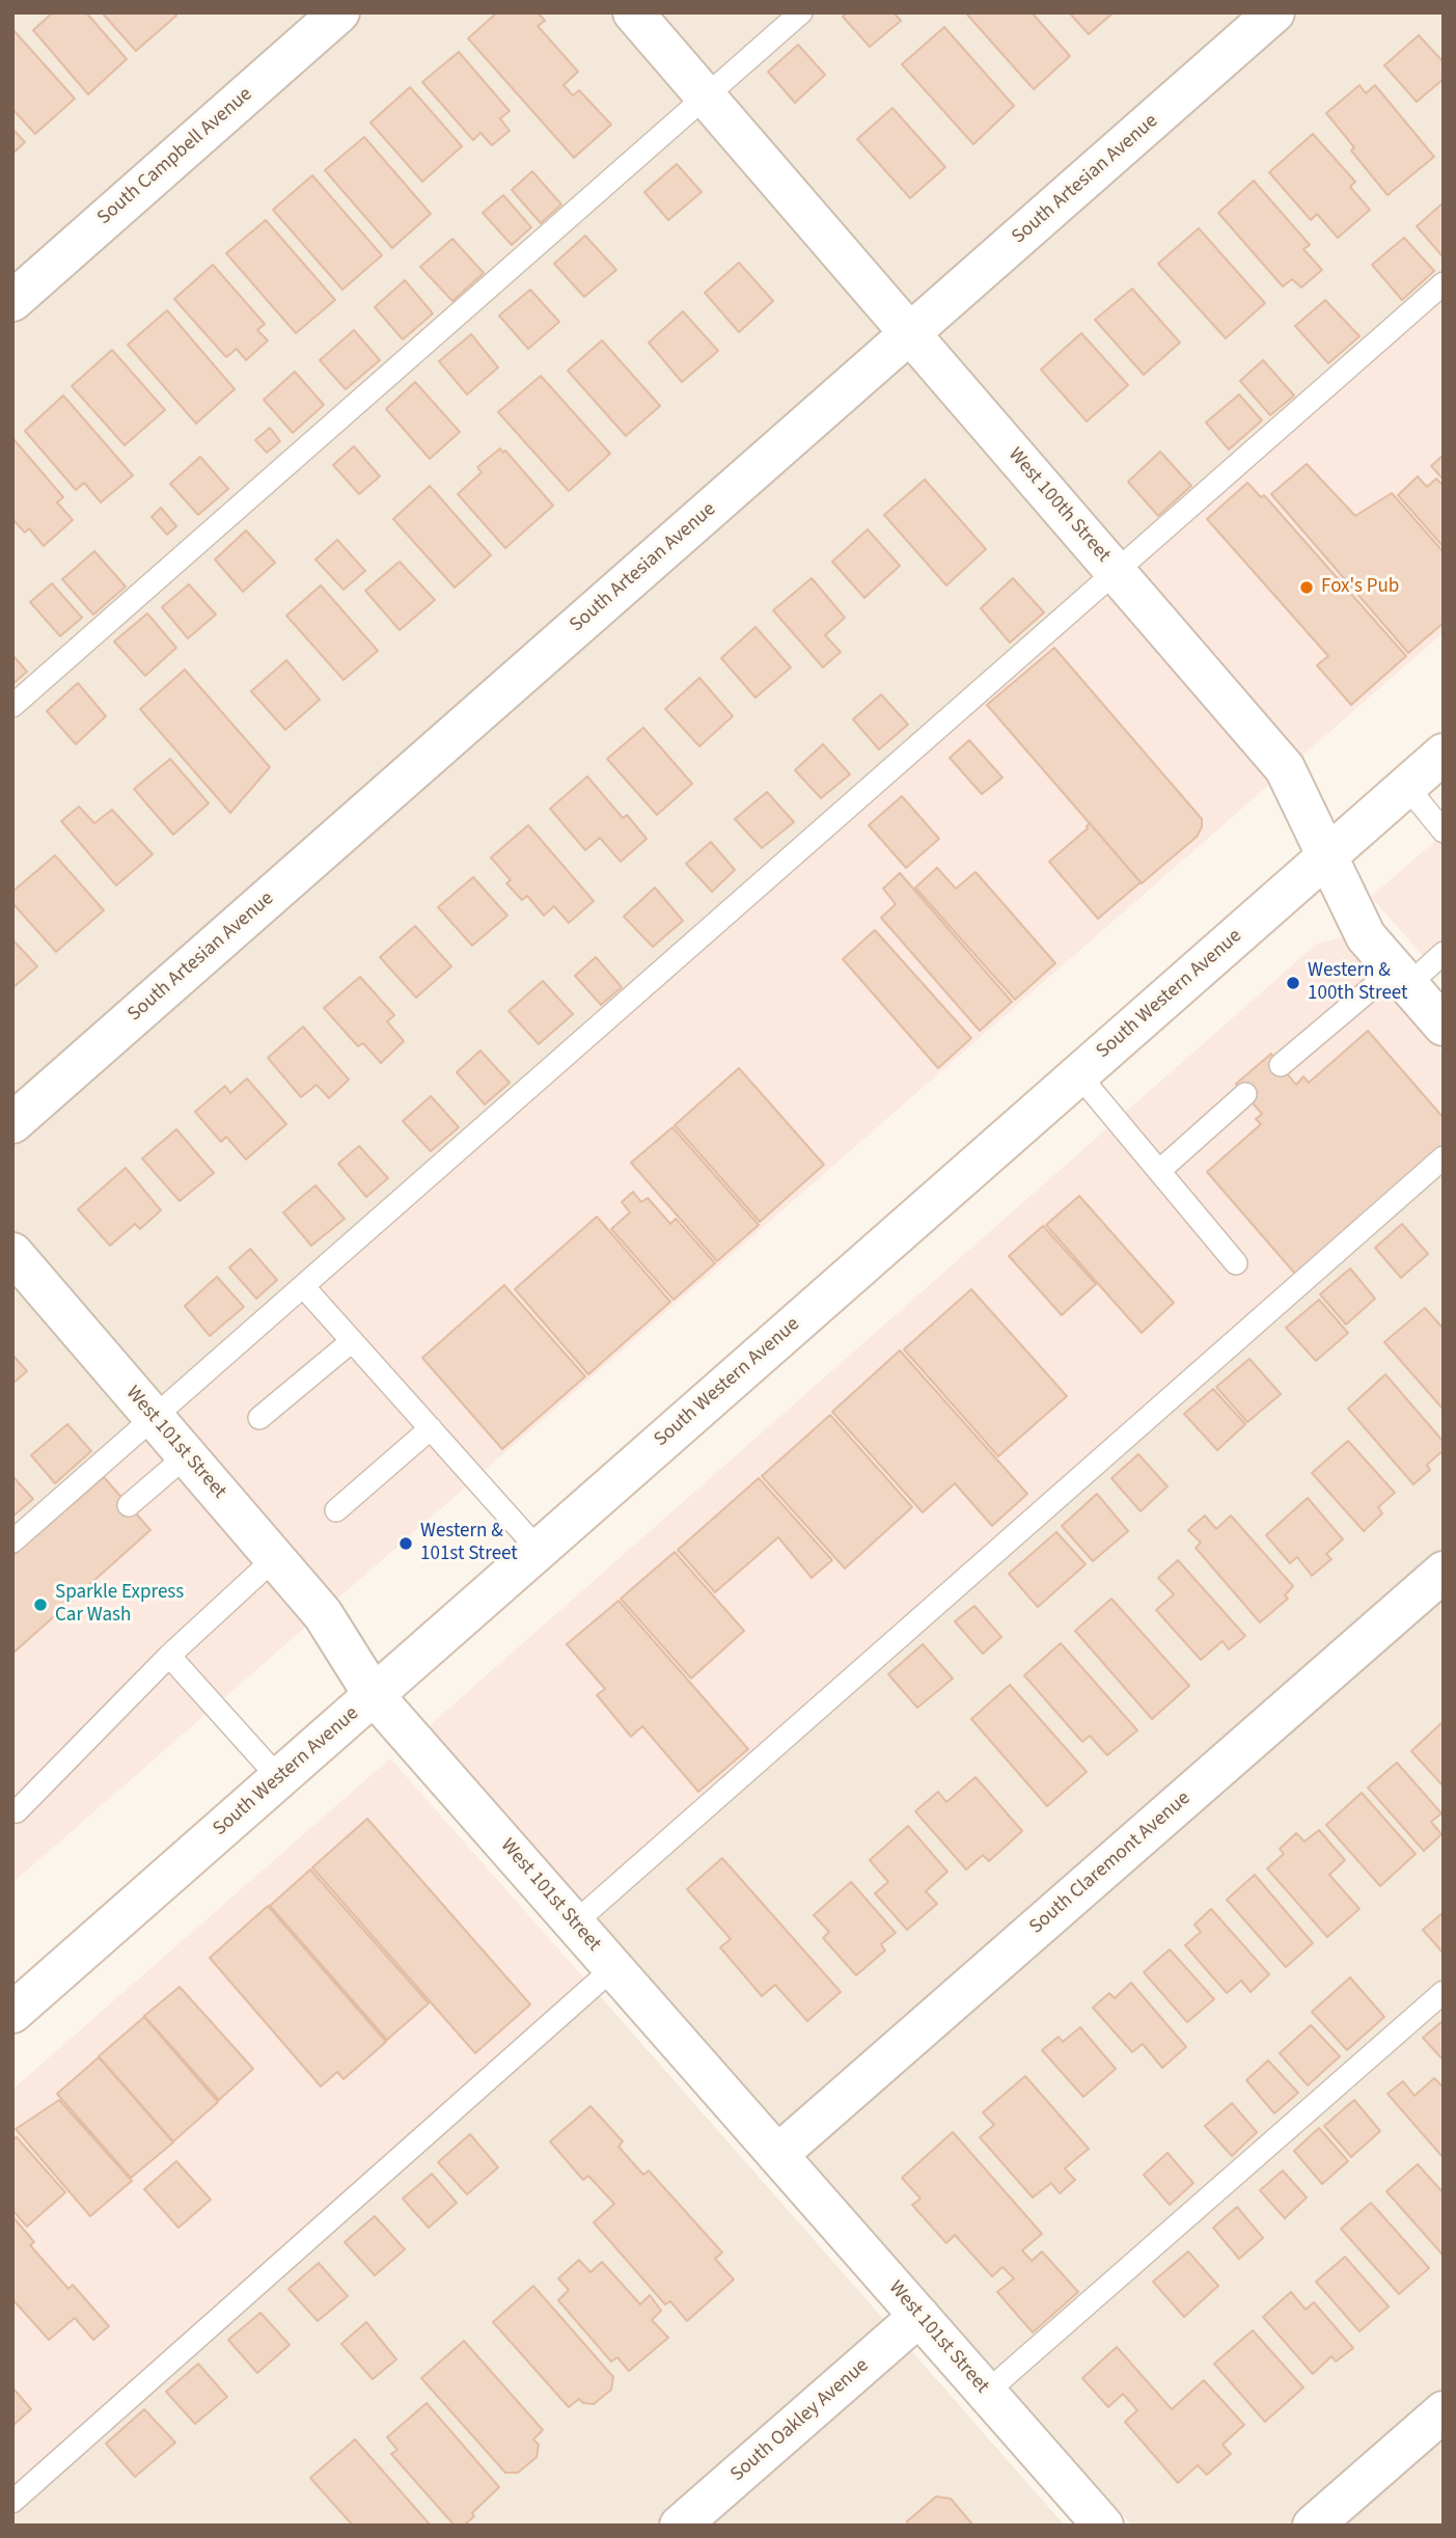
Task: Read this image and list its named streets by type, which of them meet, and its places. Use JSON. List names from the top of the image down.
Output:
{
  "streets": {
    "street": [
      "South Campbell Avenue",
      "South Artesian Avenue",
      "West 100th Street",
      "South Western Avenue",
      "West 101st Street",
      "South Claremont Avenue",
      "South Oakley Avenue"
    ]
  },
  "crossings": [
    ["South Artesian Avenue", "West 100th Street"],
    ["West 100th Street", "South Western Avenue"],
    ["South Western Avenue", "West 101st Street"],
    ["West 101st Street", "South Claremont Avenue"],
    ["West 101st Street", "South Oakley Avenue"]
  ],
  "places": [
    "Fox's Pub",
    "Western & 100th Street",
    "Western & 101st Street",
    "Sparkle Express Car Wash"
  ]
}
